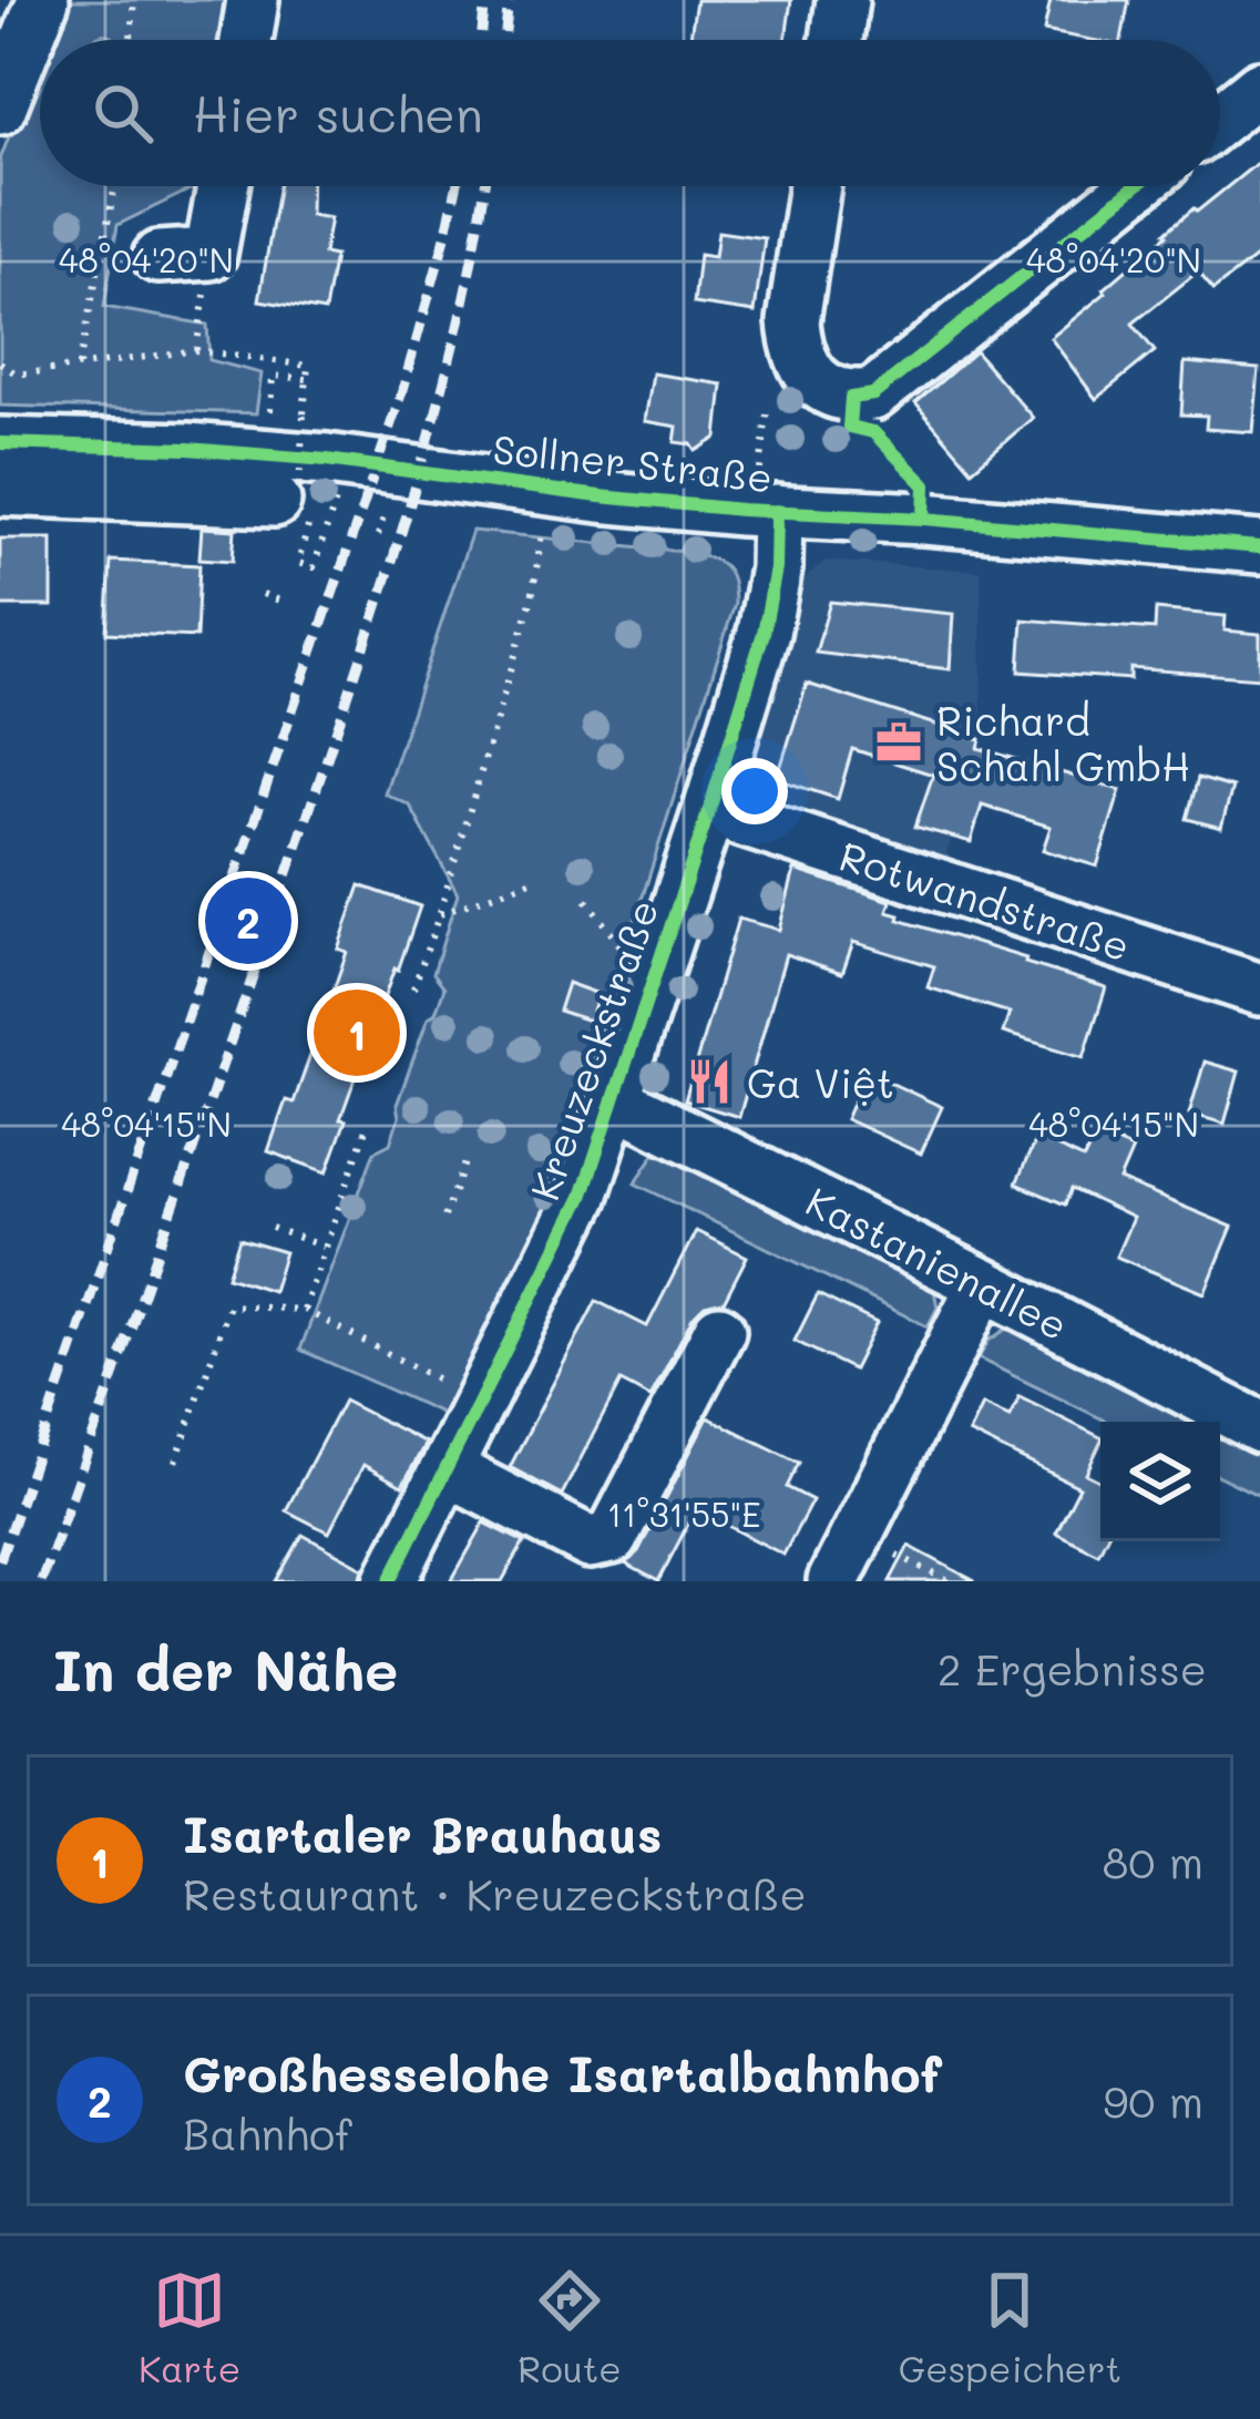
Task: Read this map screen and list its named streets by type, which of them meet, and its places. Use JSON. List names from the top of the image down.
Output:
{
  "streets": {
    "street": [
      "Sollner Straße",
      "Rotwandstraße",
      "Kreuzeckstraße",
      "Kastanienallee"
    ]
  },
  "crossings": [
    ["Sollner Straße", "Kreuzeckstraße"],
    ["Rotwandstraße", "Kreuzeckstraße"],
    ["Kreuzeckstraße", "Kastanienallee"]
  ],
  "places": {
    "office": ["Richard Schahl GmbH"],
    "restaurant": ["Ga Việt"]
  },
  "page": {
    "search": "Hier suchen",
    "pins": ["2", "1"],
    "heading": ["In der Nähe", "2 Ergebnisse"],
    "list": [
      {
        "mark": "1",
        "name": "Isartaler Brauhaus",
        "note": "Restaurant · Kreuzeckstraße",
        "value": "80 m"
      },
      {
        "mark": "2",
        "name": "Großhesselohe Isartalbahnhof",
        "note": "Bahnhof",
        "value": "90 m"
      }
    ],
    "nav": ["Karte", "Route", "Gespeichert"]
  },
  "coordinates": ["48°04'20\"N", "48°04'15\"N", "11°31'55\"E"]
}
